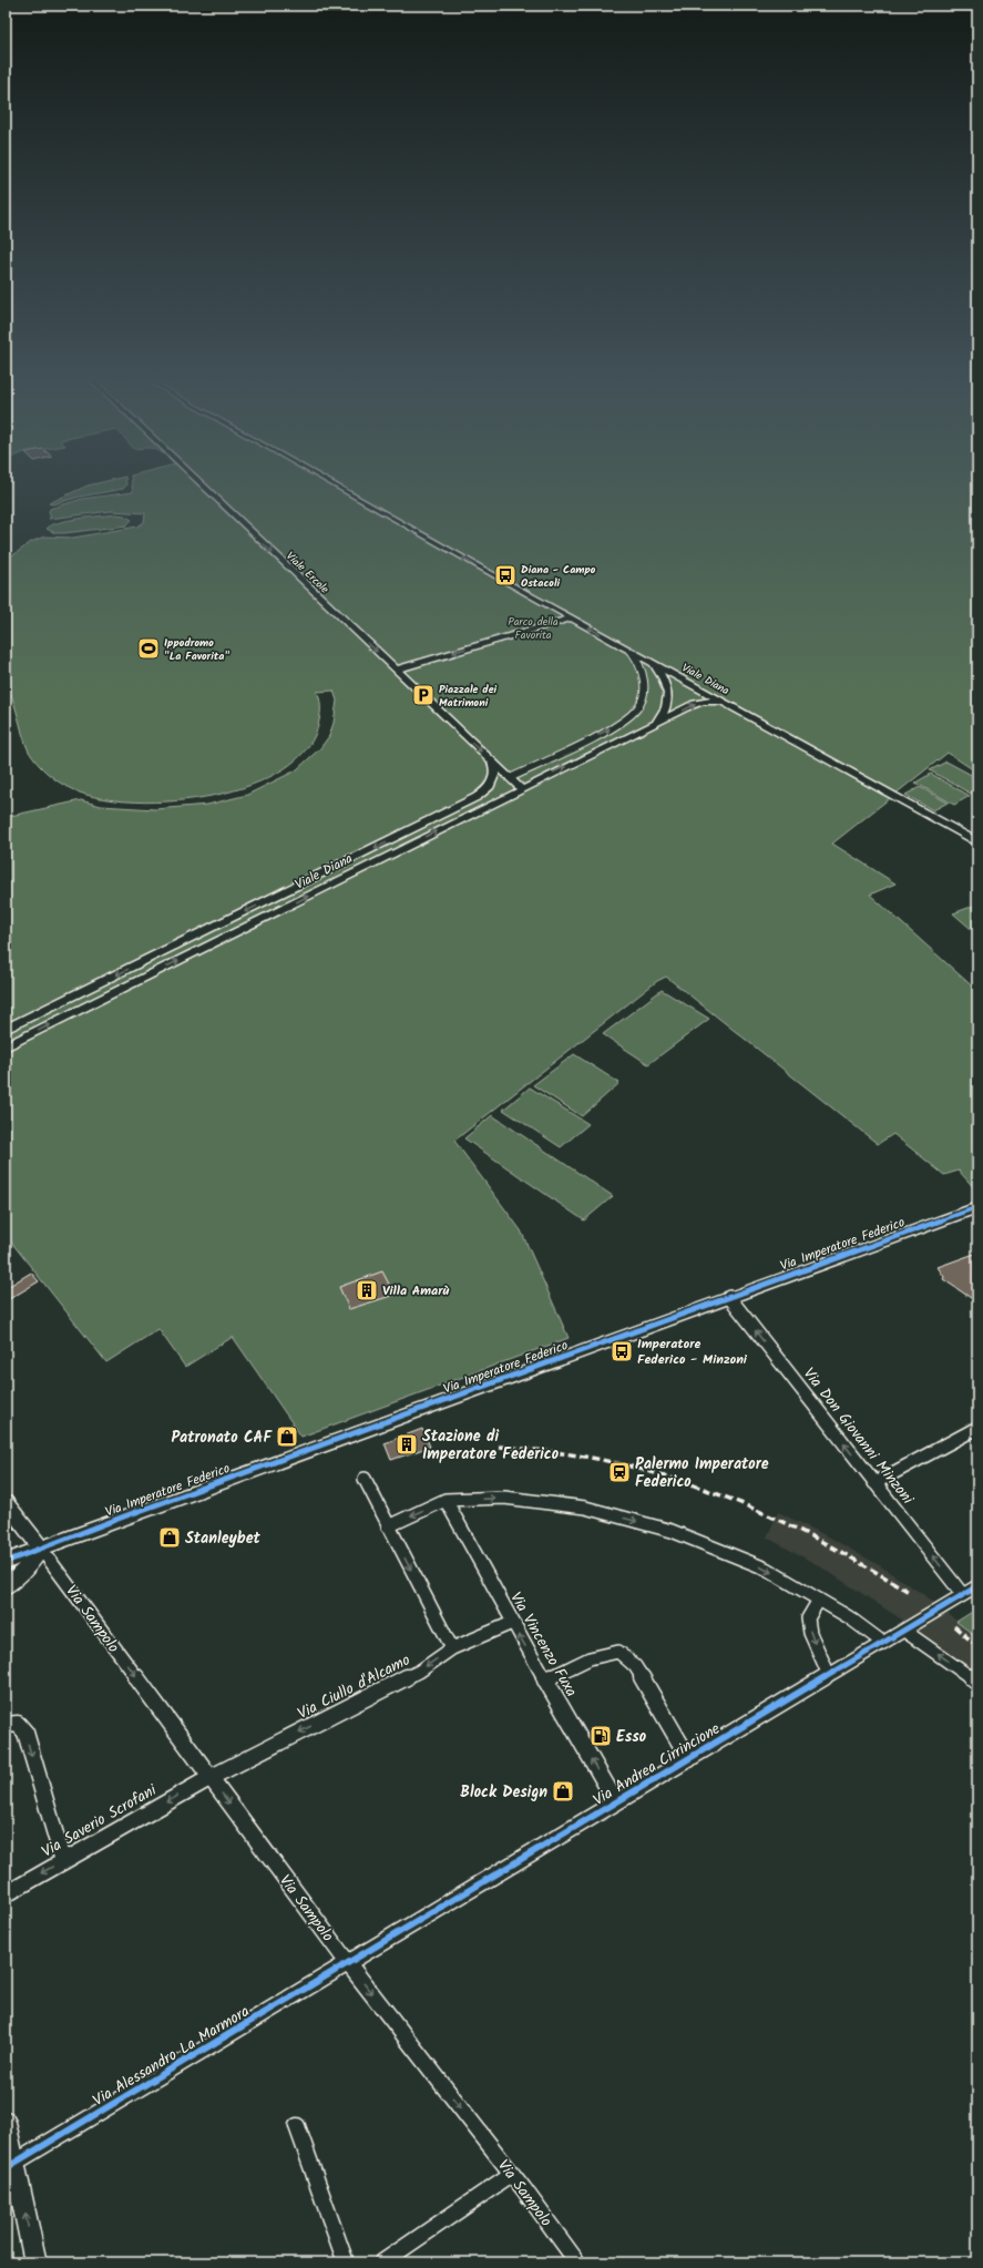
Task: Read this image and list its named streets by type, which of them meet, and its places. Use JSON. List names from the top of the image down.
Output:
{
  "streets": {
    "street": [
      "Viale Ercole",
      "Viale Diana",
      "Via Imperatore Federico",
      "Via Don Giovanni Minzoni",
      "Via Sampolo",
      "Via Vincenzo Fuxa",
      "Via Ciullo d'Alcamo",
      "Via Andrea Cirrincione",
      "Via Saverio Scrofani",
      "Via Alessandro La Marmora"
    ]
  },
  "crossings": [
    ["Viale Ercole", "Viale Diana"],
    ["Via Imperatore Federico", "Via Don Giovanni Minzoni"],
    ["Via Imperatore Federico", "Via Sampolo"],
    ["Via Don Giovanni Minzoni", "Via Andrea Cirrincione"],
    ["Via Sampolo", "Via Ciullo d'Alcamo"],
    ["Via Sampolo", "Via Andrea Cirrincione"],
    ["Via Sampolo", "Via Saverio Scrofani"],
    ["Via Sampolo", "Via Alessandro La Marmora"],
    ["Via Vincenzo Fuxa", "Via Ciullo d'Alcamo"],
    ["Via Vincenzo Fuxa", "Via Andrea Cirrincione"],
    ["Via Ciullo d'Alcamo", "Via Saverio Scrofani"],
    ["Via Andrea Cirrincione", "Via Alessandro La Marmora"]
  ],
  "one_way": [
    "Viale Ercole",
    "Via Don Giovanni Minzoni",
    "Via Sampolo",
    "Via Vincenzo Fuxa",
    "Via Ciullo d'Alcamo",
    "Via Saverio Scrofani"
  ],
  "parks": ["Parco della Favorita"],
  "places": {
    "bus stop": ["Diana - Campo Ostacoli", "Imperatore Federico - Minzoni"],
    "sports": ["Ippodromo \"La Favorita\""],
    "parking": ["Piazzale dei Matrimoni"],
    "building": ["Villa Amarù", "Stazione di Imperatore Federico"],
    "shop": ["Patronato CAF", "Stanleybet", "Block Design"],
    "station": ["Palermo Imperatore Federico"],
    "fuel station": ["Esso"]
  }
}
